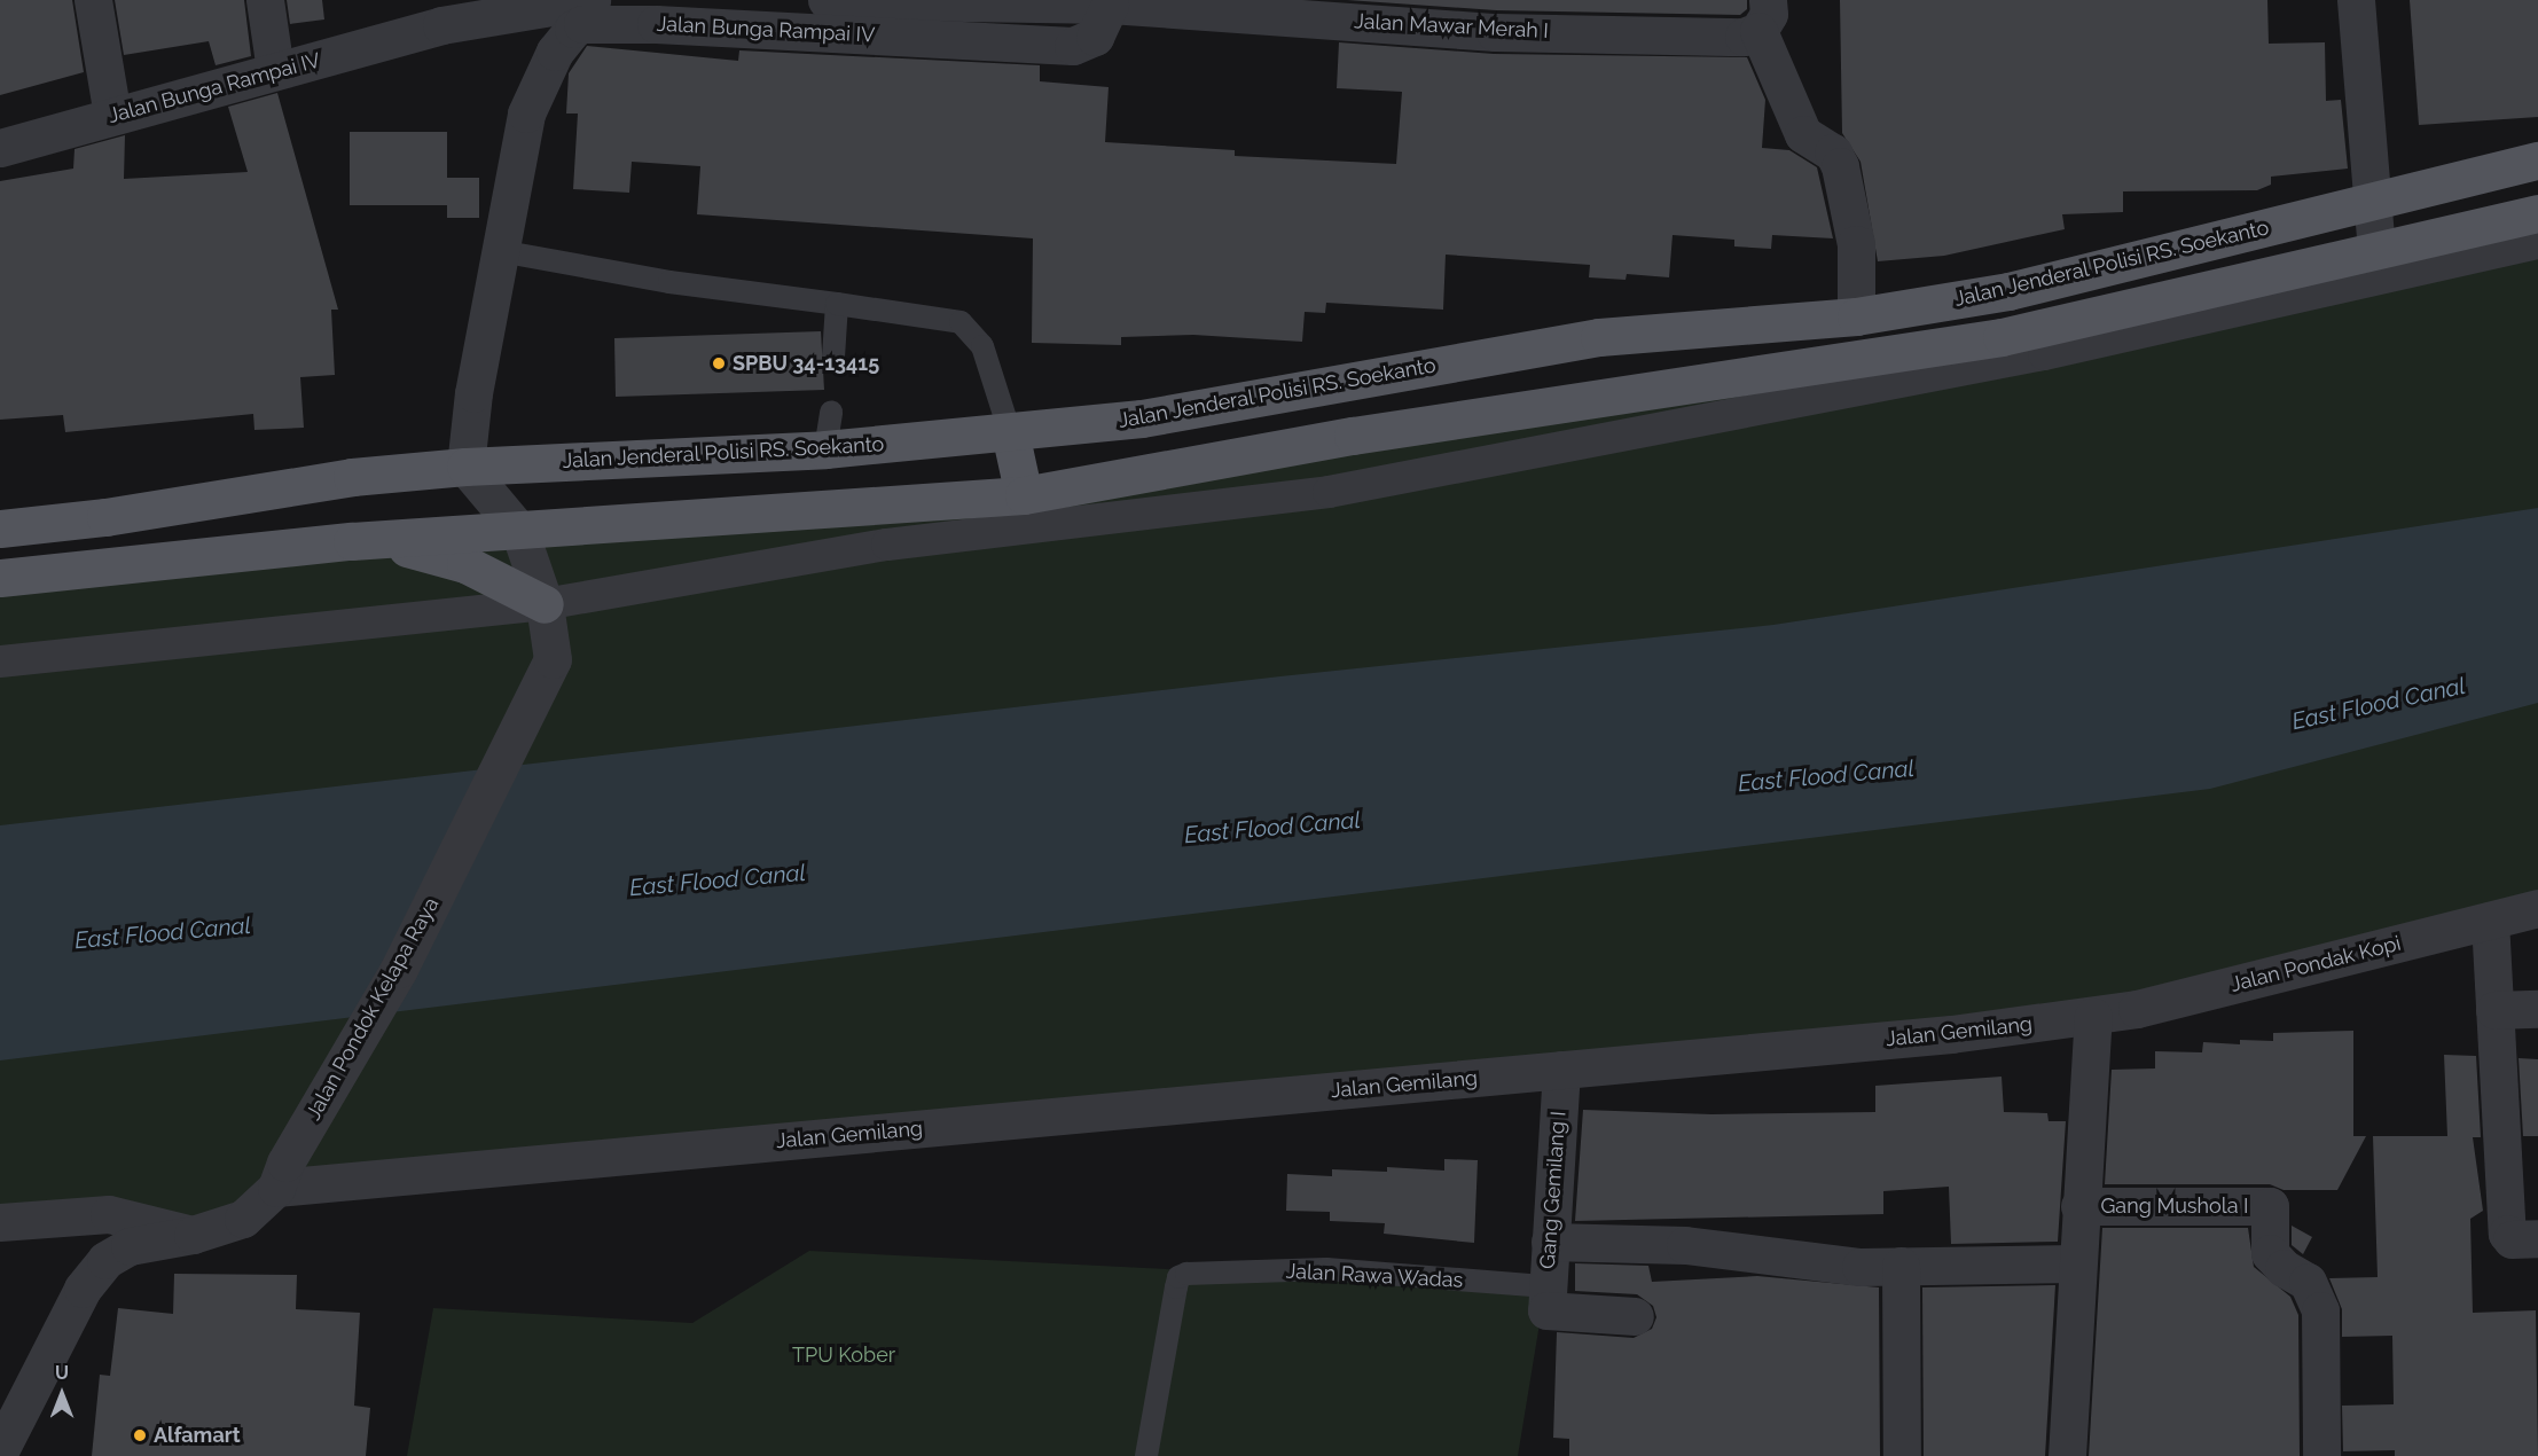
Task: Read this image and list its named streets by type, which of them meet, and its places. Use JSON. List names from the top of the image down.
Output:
{
  "streets": {
    "main road": ["Jalan Jenderal Polisi RS. Soekanto"],
    "street": [
      "Jalan Mawar Merah I",
      "Jalan Bunga Rampai IV",
      "Jalan Pondak Kopi",
      "Jalan Pondok Kelapa Raya",
      "Jalan Gemilang",
      "Gang Gemilang I",
      "Gang Mushola I"
    ],
    "lane": ["Jalan Rawa Wadas"]
  },
  "crossings": [
    ["Jalan Mawar Merah I", "Jalan Bunga Rampai IV"],
    ["Jalan Bunga Rampai IV", "Jalan Jenderal Polisi RS. Soekanto"],
    ["Jalan Bunga Rampai IV", "Jalan Pondok Kelapa Raya"],
    ["Jalan Jenderal Polisi RS. Soekanto", "Jalan Pondok Kelapa Raya"],
    ["Jalan Pondak Kopi", "Jalan Gemilang"],
    ["Jalan Pondok Kelapa Raya", "Jalan Gemilang"],
    ["Jalan Gemilang", "Gang Gemilang I"],
    ["Gang Gemilang I", "Jalan Rawa Wadas"]
  ],
  "water": ["East Flood Canal"],
  "parks": ["TPU Kober"],
  "places": ["SPBU 34-13415", "Alfamart"],
  "north": "top"
}
